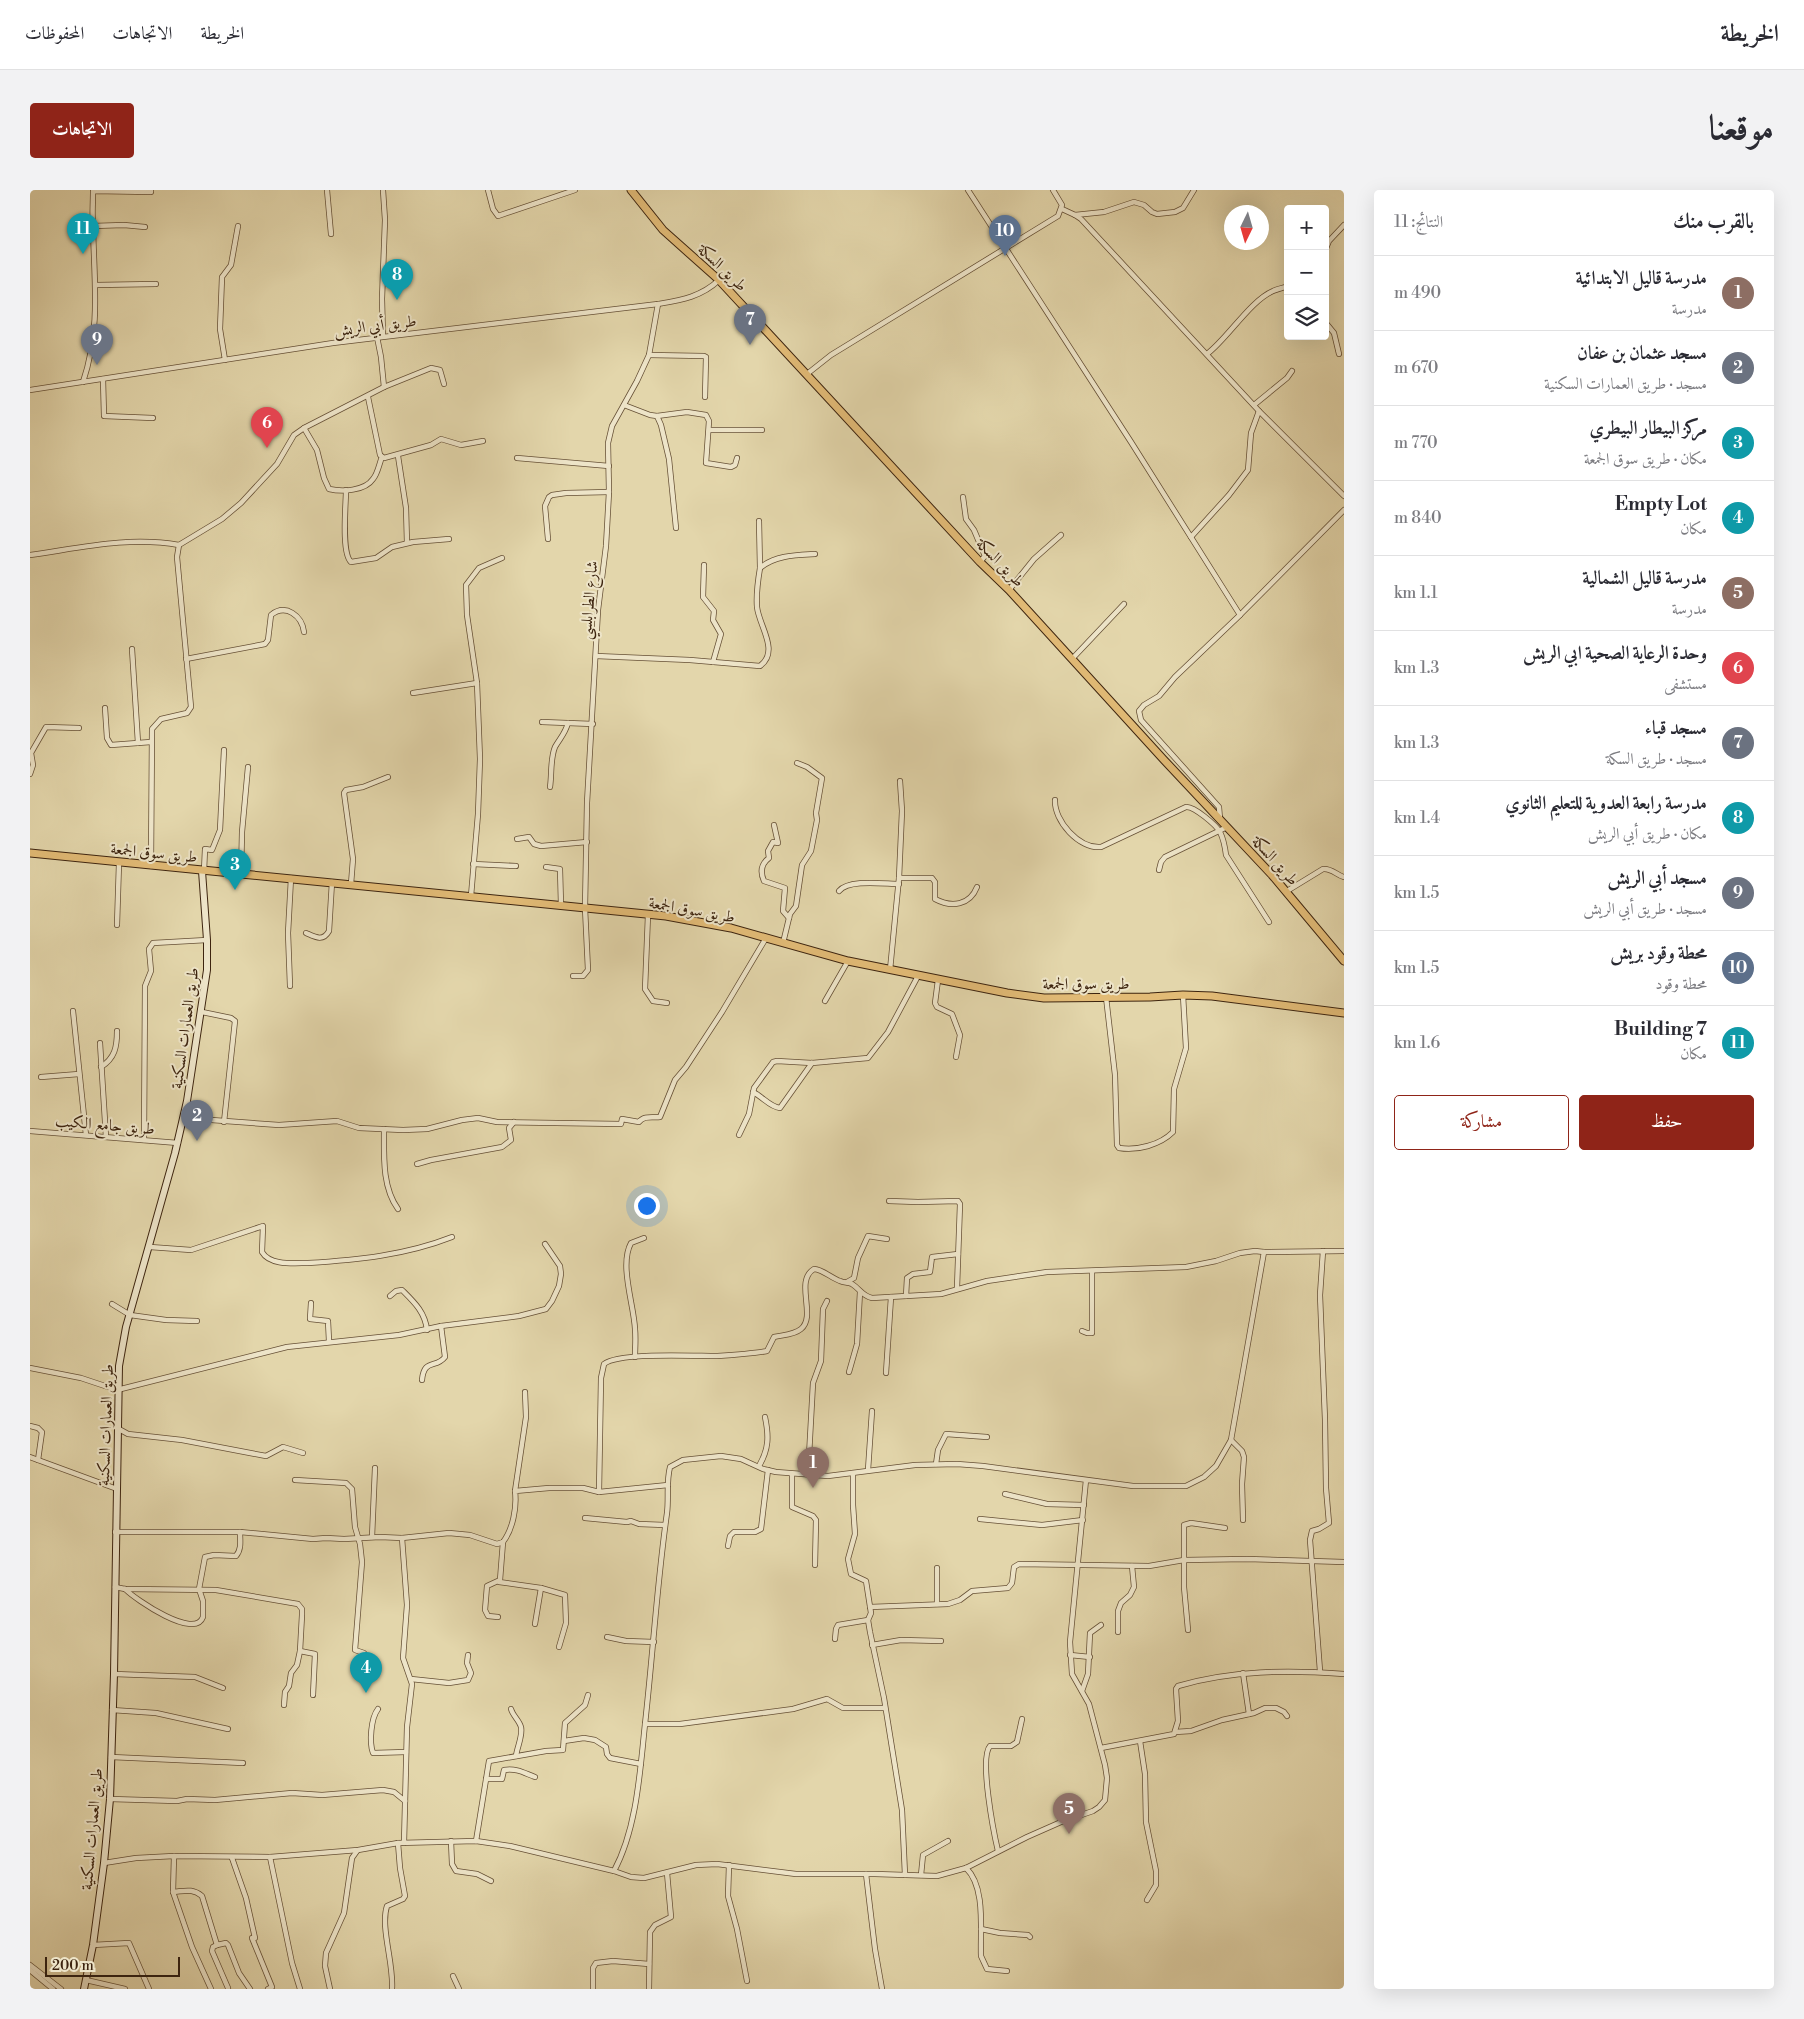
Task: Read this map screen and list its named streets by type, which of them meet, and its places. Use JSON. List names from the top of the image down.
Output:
{
  "streets": {
    "main road": ["طريق السكة", "طريق سوق الجمعة", "طريق العمارات السكنية"],
    "street": ["طريق أبي الريش", "شارع الطرابلسي", "طريق جامع الكيب"]
  },
  "crossings": [
    ["طريق السكة", "طريق أبي الريش"],
    ["طريق أبي الريش", "شارع الطرابلسي"],
    ["شارع الطرابلسي", "طريق سوق الجمعة"],
    ["طريق سوق الجمعة", "طريق العمارات السكنية"],
    ["طريق العمارات السكنية", "طريق جامع الكيب"]
  ],
  "scale_bar": "200 m",
  "north": "bottom",
  "page": {
    "header": "الخريطة",
    "nav": ["الخريطة", "الاتجاهات", "المحفوظات"],
    "title": "موقعنا",
    "buttons": [
      "الاتجاهات",
      ["حفظ", "مشاركة"]
    ],
    "heading": ["بالقرب منك", "النتائج: 11"],
    "map_buttons": ["+", "−"],
    "pins": [
      "11",
      "10",
      "8",
      "7",
      "9",
      "6",
      "3",
      "2",
      "1",
      "4",
      "5"
    ],
    "list": [
      {
        "mark": "1",
        "name": "مدرسة قاليل الابتدائية",
        "note": "مدرسة",
        "value": "490 m"
      },
      {
        "mark": "2",
        "name": "مسجد عثمان بن عفان",
        "note": "مسجد · طريق العمارات السكنية",
        "value": "670 m"
      },
      {
        "mark": "3",
        "name": "مركز البيطار البيطري",
        "note": "مكان · طريق سوق الجمعة",
        "value": "770 m"
      },
      {
        "mark": "4",
        "name": "Empty Lot",
        "note": "مكان",
        "value": "840 m"
      },
      {
        "mark": "5",
        "name": "مدرسة قاليل الشمالية",
        "note": "مدرسة",
        "value": "1.1 km"
      },
      {
        "mark": "6",
        "name": "وحدة الرعاية الصحية ابي الريش",
        "note": "مستشفى",
        "value": "1.3 km"
      },
      {
        "mark": "7",
        "name": "مسجد قباء",
        "note": "مسجد · طريق السكة",
        "value": "1.3 km"
      },
      {
        "mark": "8",
        "name": "مدرسة رابعة العدوية للتعليم الثانوي",
        "note": "مكان · طريق أبي الريش",
        "value": "1.4 km"
      },
      {
        "mark": "9",
        "name": "مسجد أبي الريش",
        "note": "مسجد · طريق أبي الريش",
        "value": "1.5 km"
      },
      {
        "mark": "10",
        "name": "محطة وقود بريش",
        "note": "محطة وقود",
        "value": "1.5 km"
      },
      {
        "mark": "11",
        "name": "Building 7",
        "note": "مكان",
        "value": "1.6 km"
      }
    ],
    "scale": "200 m"
  }
}
